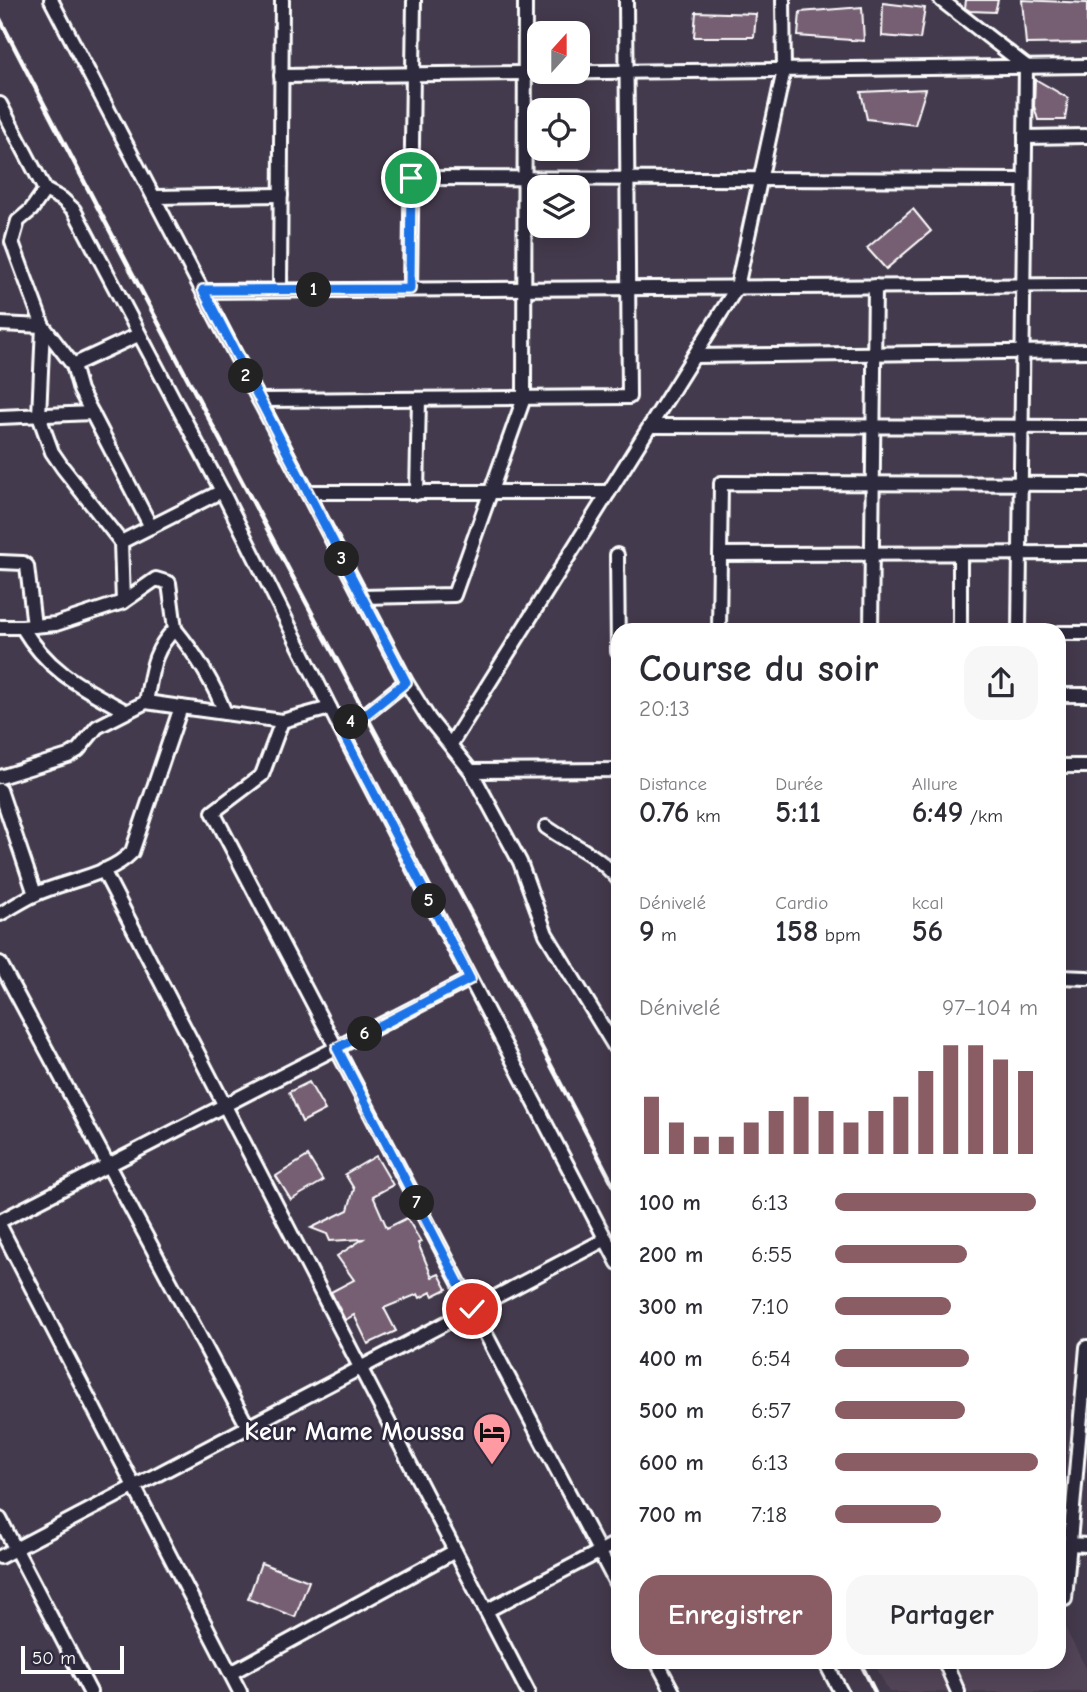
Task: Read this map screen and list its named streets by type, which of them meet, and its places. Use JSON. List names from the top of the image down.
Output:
{
  "places": {
    "hotel": ["Keur Mame Moussa"]
  },
  "scale_bar": "50 m",
  "north": "top",
  "page": {
    "pins": [
      "1",
      "2",
      "3",
      "4",
      "5",
      "6",
      "7"
    ],
    "heading": ["Course du soir", "20:13"],
    "stats": [
      ["Distance", "0.76 km"],
      ["Durée", "5:11"],
      ["Allure", "6:49 /km"],
      ["Dénivelé", "9 m"],
      ["Cardio", "158 bpm"],
      ["kcal", "56"]
    ],
    "chart": ["Dénivelé", "97–104 m"],
    "list": [
      {
        "name": "100 m",
        "note": "6:13"
      },
      {
        "name": "200 m",
        "note": "6:55"
      },
      {
        "name": "300 m",
        "note": "7:10"
      },
      {
        "name": "400 m",
        "note": "6:54"
      },
      {
        "name": "500 m",
        "note": "6:57"
      },
      {
        "name": "600 m",
        "note": "6:13"
      },
      {
        "name": "700 m",
        "note": "7:18"
      }
    ],
    "buttons": ["Enregistrer", "Partager"],
    "scale": "50 m"
  }
}
